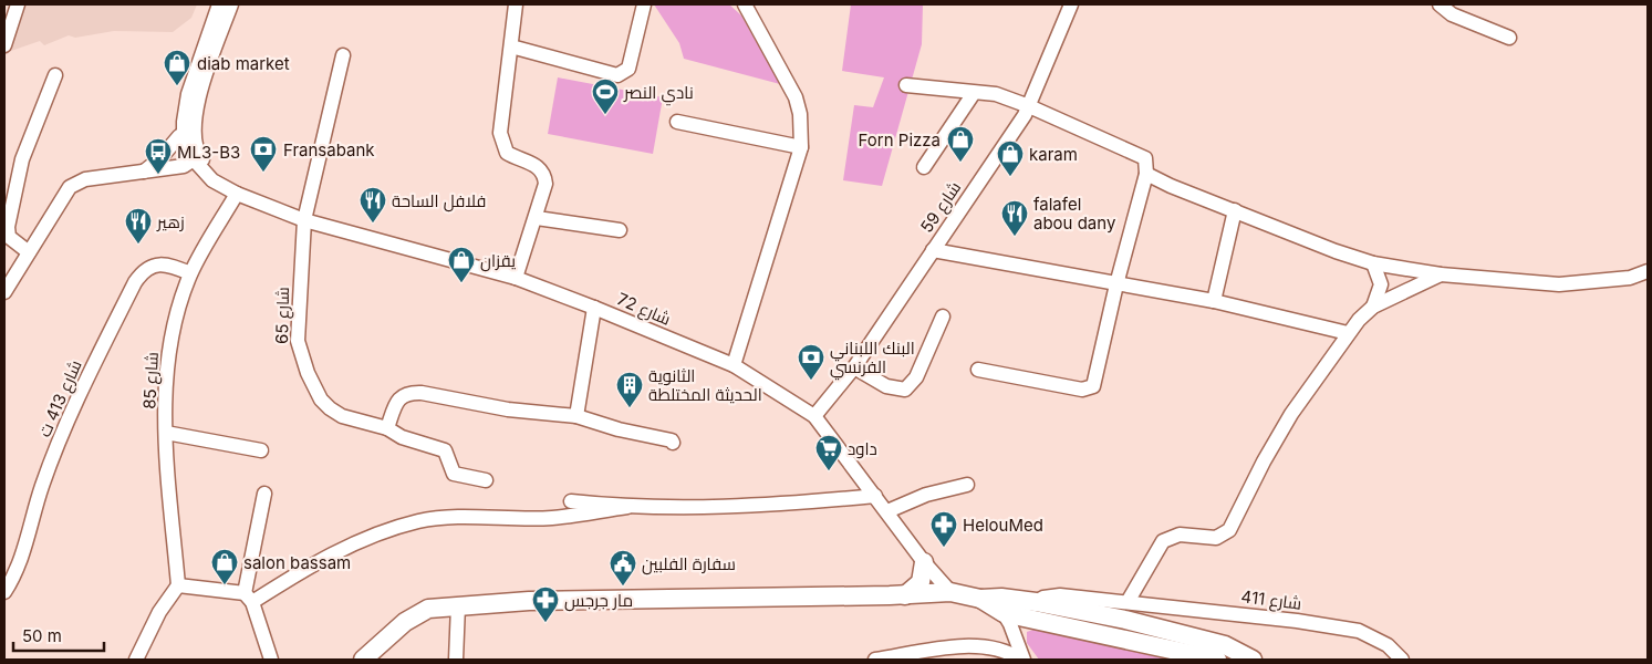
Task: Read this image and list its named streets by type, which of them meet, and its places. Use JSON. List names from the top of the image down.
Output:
{
  "streets": {
    "street": [
      "شارع 59",
      "شارع 72",
      "شارع 65",
      "شارع 85",
      "شارع 413 ت",
      "شارع 411"
    ]
  },
  "crossings": [
    ["شارع 59", "شارع 72"],
    ["شارع 72", "شارع 65"],
    ["شارع 72", "شارع 85"],
    ["شارع 85", "شارع 413 ت"]
  ],
  "places": {
    "shop": [
      "diab market",
      "Forn Pizza",
      "karam",
      "يقزان",
      "salon bassam"
    ],
    "sports": ["نادي النصر"],
    "bank": ["Fransabank", "البنك اللبناني الفرنسي"],
    "bus stop": ["ML3-B3"],
    "restaurant": ["فلافل الساحة", "falafel abou dany", "زهير"],
    "building": ["الثانوية الحديثة المختلطة"],
    "supermarket": ["داود"],
    "pharmacy": ["HelouMed", "مار جرجس"],
    "public building": ["سفارة الفلبين"]
  },
  "scale_bar": "50 m"
}
